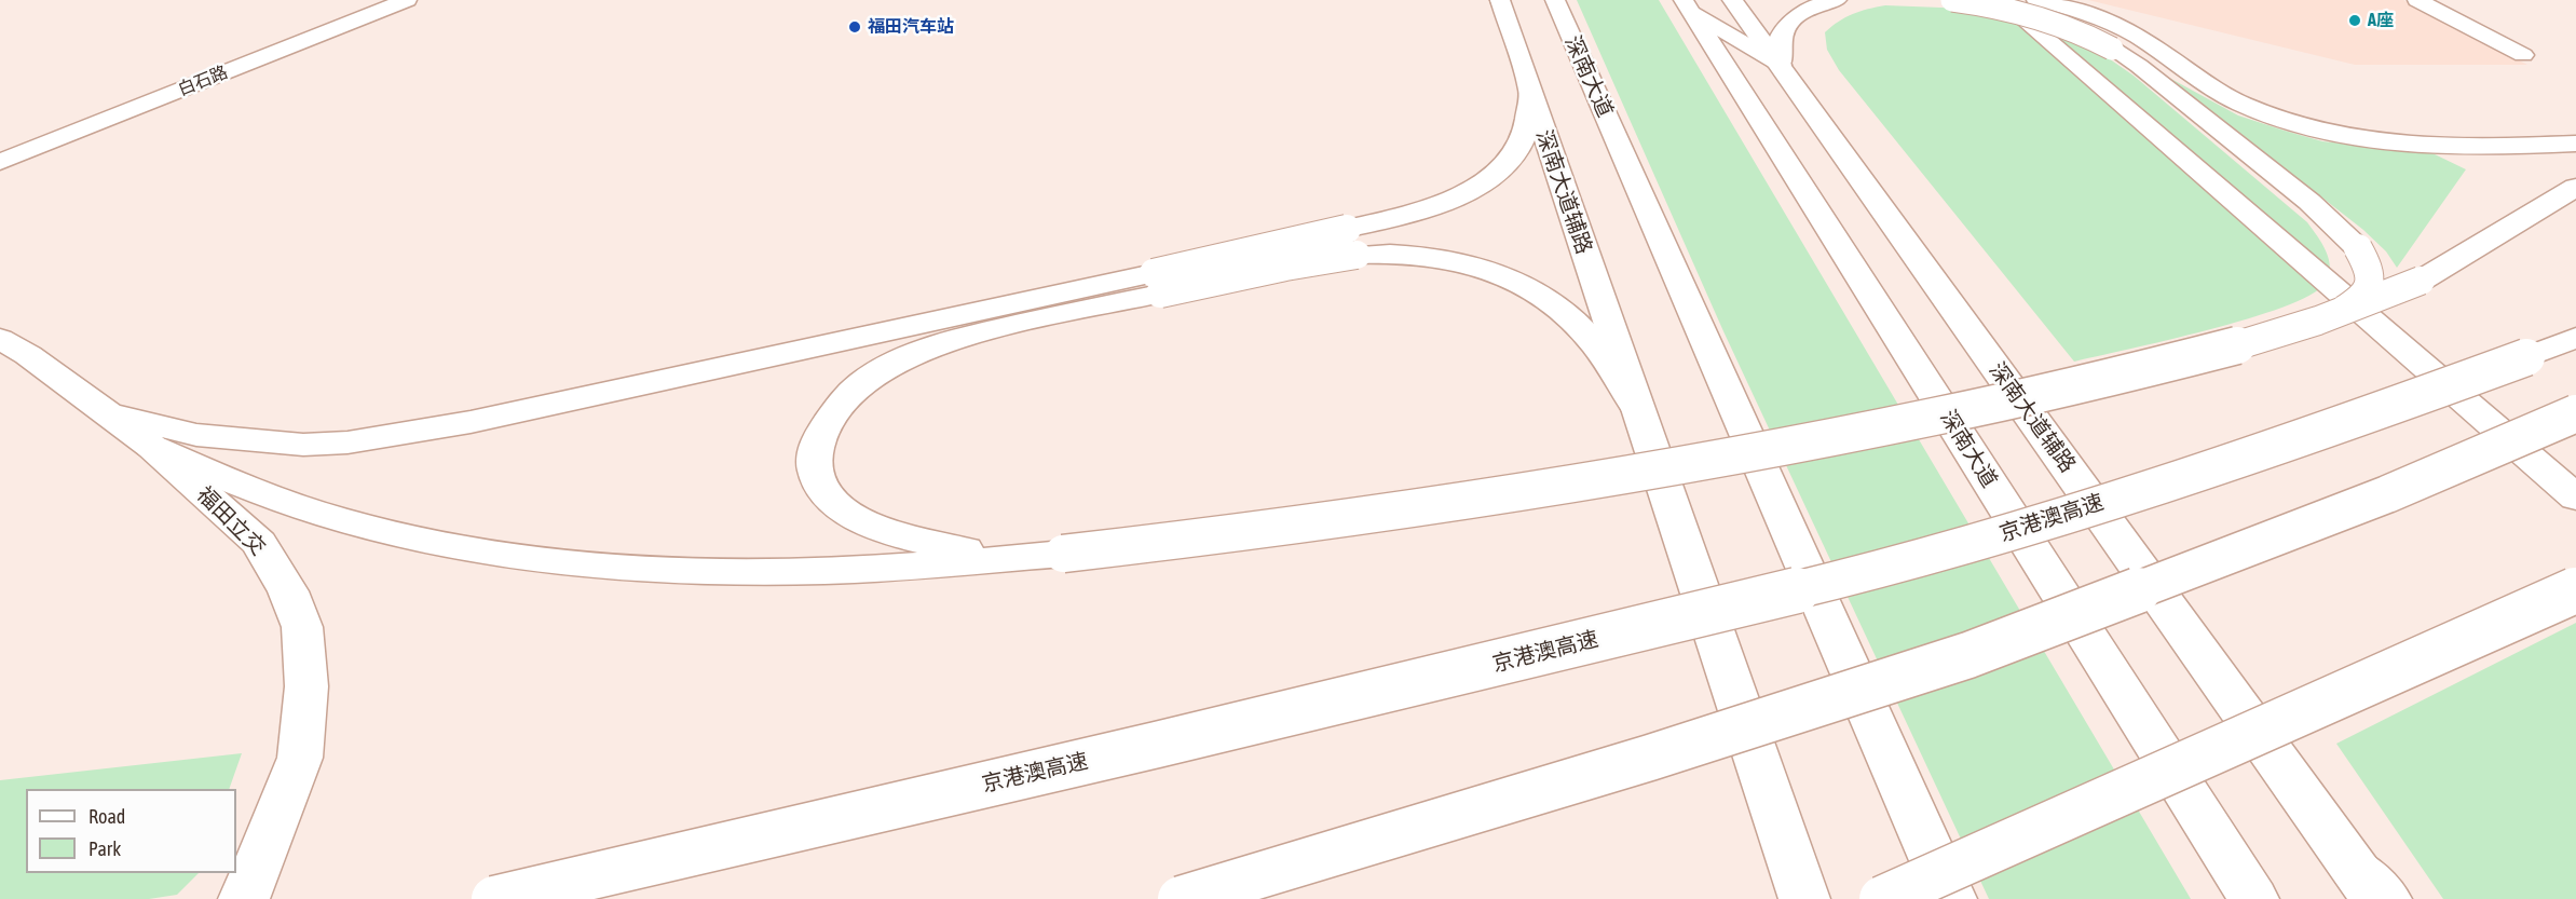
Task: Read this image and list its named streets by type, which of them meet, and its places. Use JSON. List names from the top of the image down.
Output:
{
  "streets": {
    "main road": [
      "深南大道",
      "白石路",
      "深南大道辅路",
      "京港澳高速",
      "福田立交"
    ]
  },
  "places": ["A座", "福田汽车站"],
  "legend": ["Road", "Park"]
}
